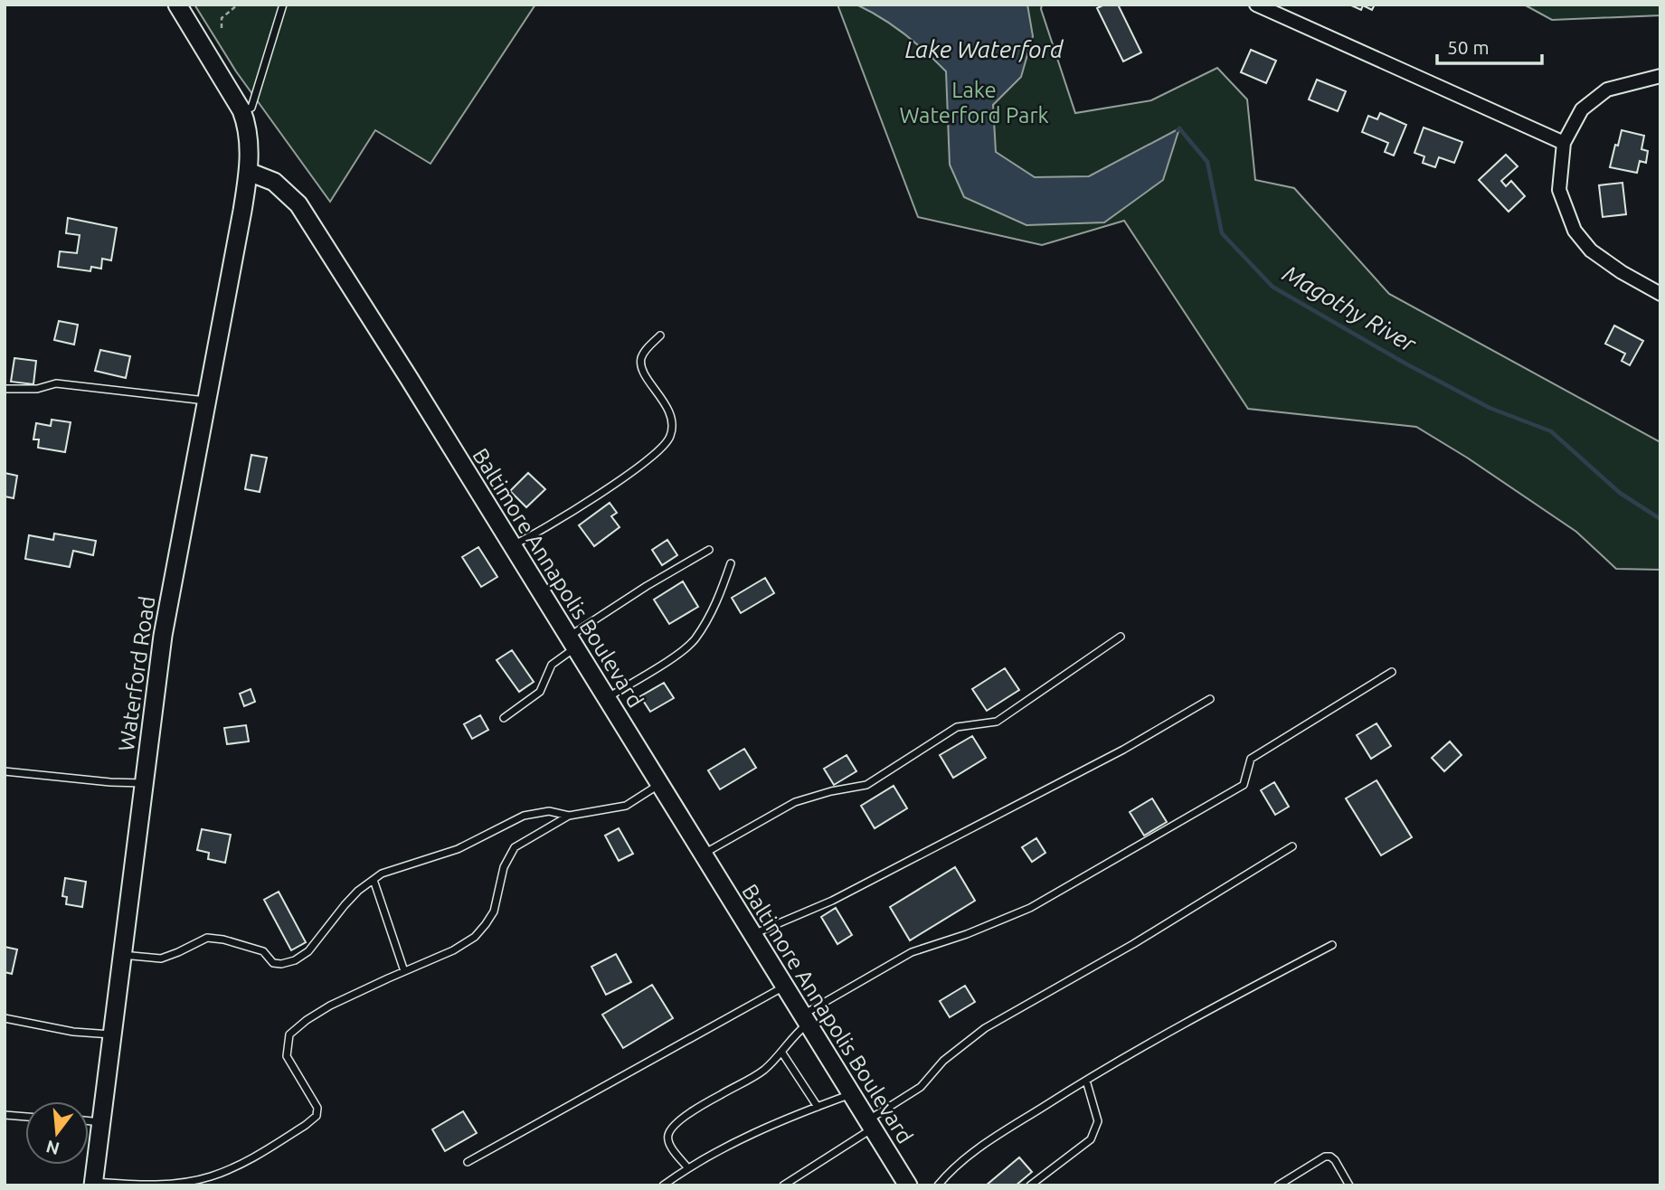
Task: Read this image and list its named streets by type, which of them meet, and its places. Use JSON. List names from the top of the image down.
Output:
{
  "streets": {
    "main road": ["Baltimore Annapolis Boulevard", "Waterford Road"]
  },
  "crossings": [
    ["Baltimore Annapolis Boulevard", "Waterford Road"]
  ],
  "water": ["Lake Waterford", "Magothy River"],
  "parks": ["Lake Waterford Park"],
  "scale_bar": "50 m",
  "north": "bottom"
}
